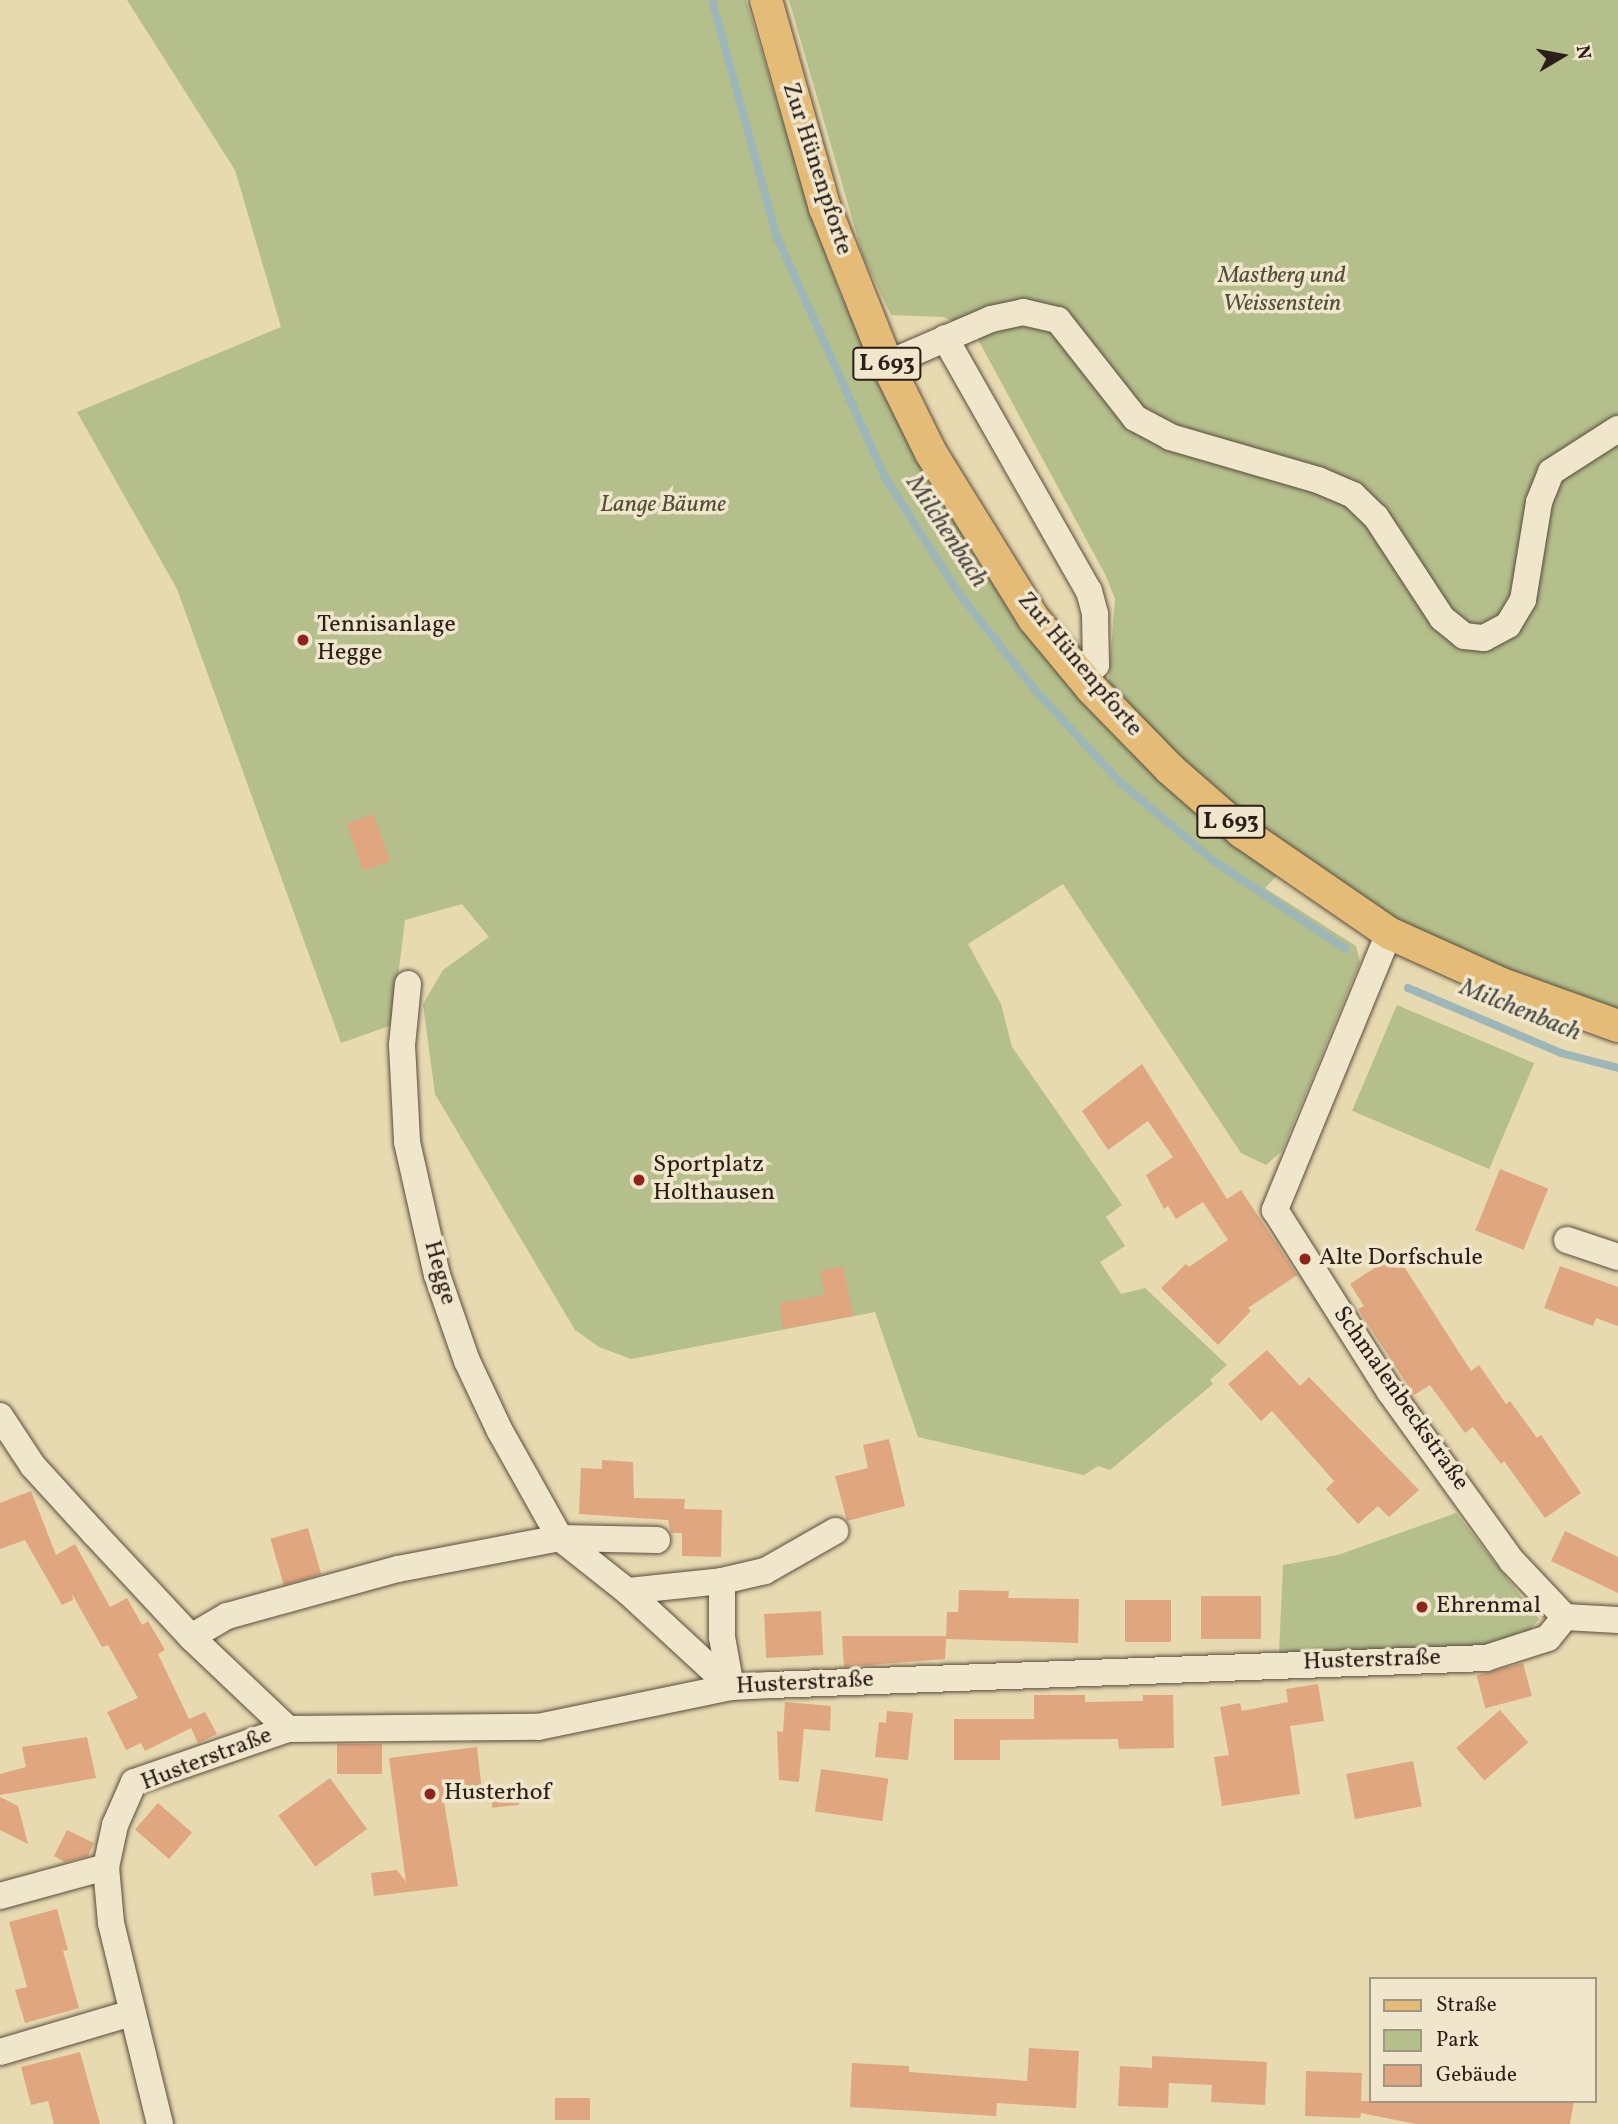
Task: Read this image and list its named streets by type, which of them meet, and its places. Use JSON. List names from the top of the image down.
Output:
{
  "streets": {
    "main road": ["Zur Hünenpforte", "L 693"],
    "street": ["Hegge", "Schmalenbeckstraße", "Husterstraße"]
  },
  "crossings": [
    ["Zur Hünenpforte", "Schmalenbeckstraße"],
    ["Hegge", "Husterstraße"],
    ["Schmalenbeckstraße", "Husterstraße"]
  ],
  "water": ["Milchenbach"],
  "parks": ["Mastberg und Weissenstein", "Lange Bäume"],
  "places": [
    "Tennisanlage Hegge",
    "Sportplatz Holthausen",
    "Alte Dorfschule",
    "Ehrenmal",
    "Husterhof"
  ],
  "legend": ["Straße", "Park", "Gebäude"],
  "north": "right"
}
